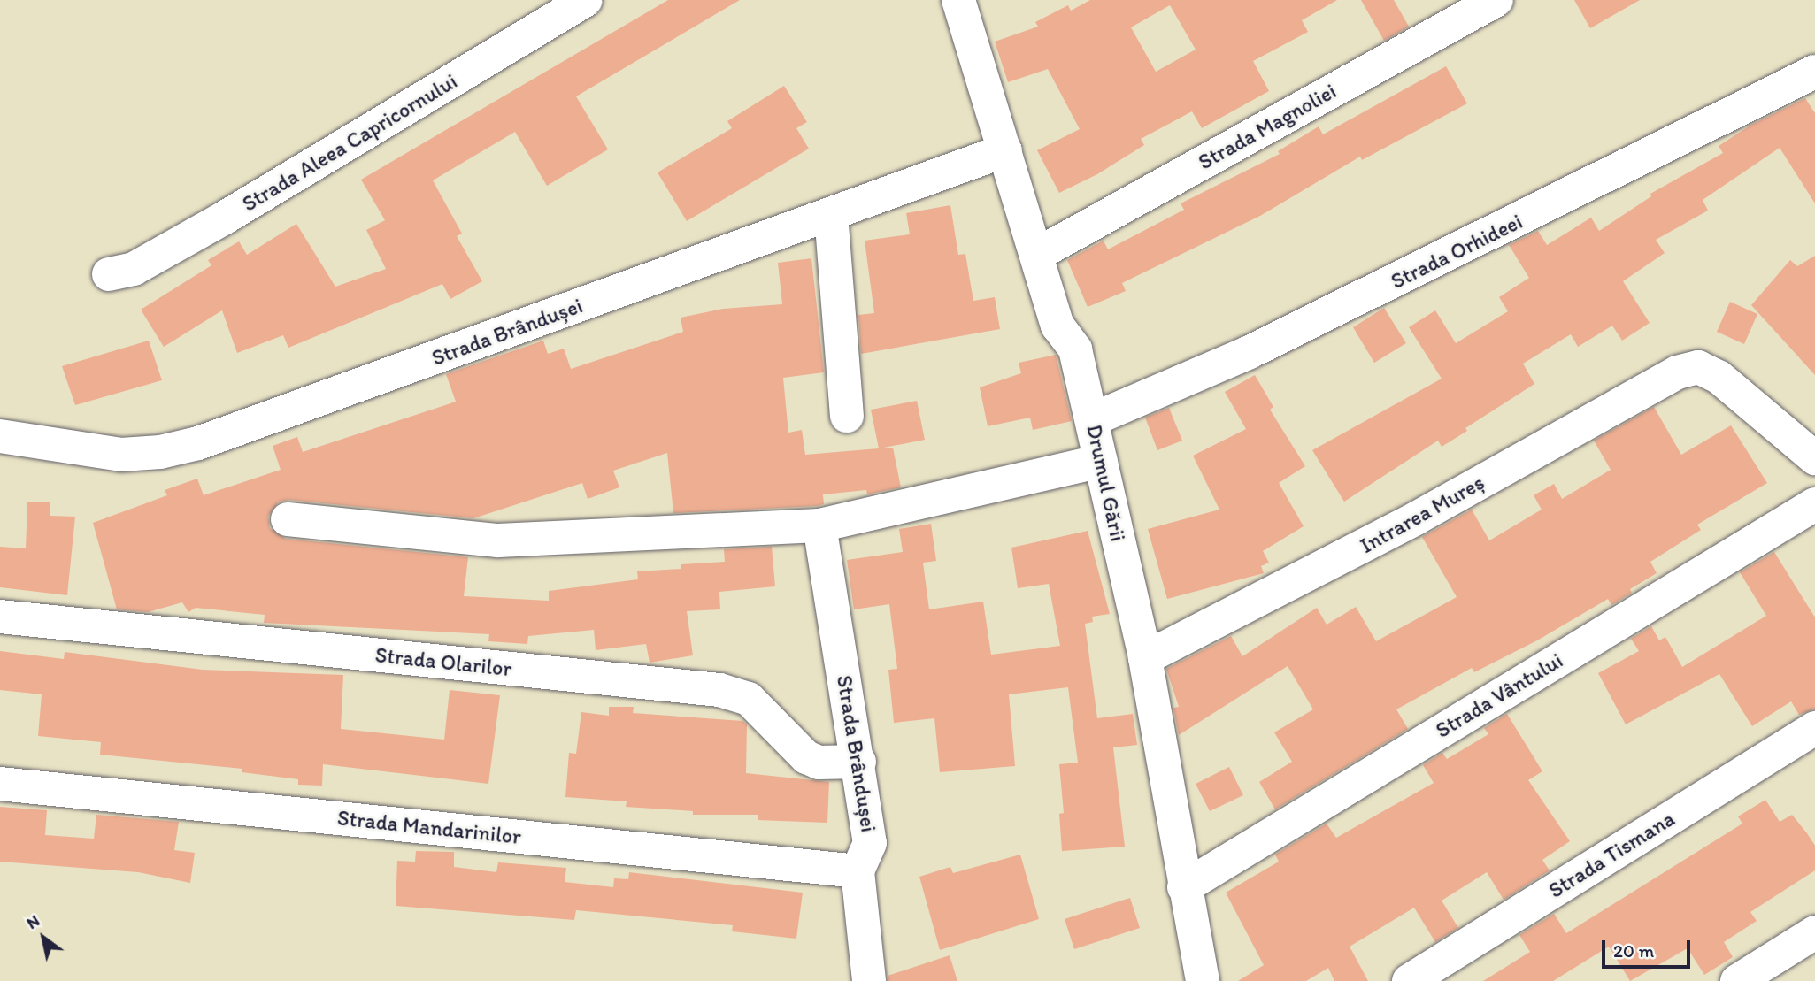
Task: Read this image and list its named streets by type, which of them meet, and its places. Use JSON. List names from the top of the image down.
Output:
{
  "streets": {
    "street": [
      "Strada Magnoliei",
      "Strada Aleea Capricornului",
      "Strada Orhideei",
      "Strada Brândușei",
      "Drumul Gării",
      "Intrarea Mureș",
      "Strada Olarilor",
      "Strada Vântului",
      "Strada Mandarinilor",
      "Strada Tismana"
    ]
  },
  "crossings": [
    ["Strada Magnoliei", "Drumul Gării"],
    ["Strada Orhideei", "Drumul Gării"],
    ["Strada Brândușei", "Drumul Gării"],
    ["Strada Brândușei", "Strada Olarilor"],
    ["Strada Brândușei", "Strada Mandarinilor"],
    ["Drumul Gării", "Intrarea Mureș"],
    ["Drumul Gării", "Strada Vântului"]
  ],
  "scale_bar": "20 m",
  "north": "top left"
}
